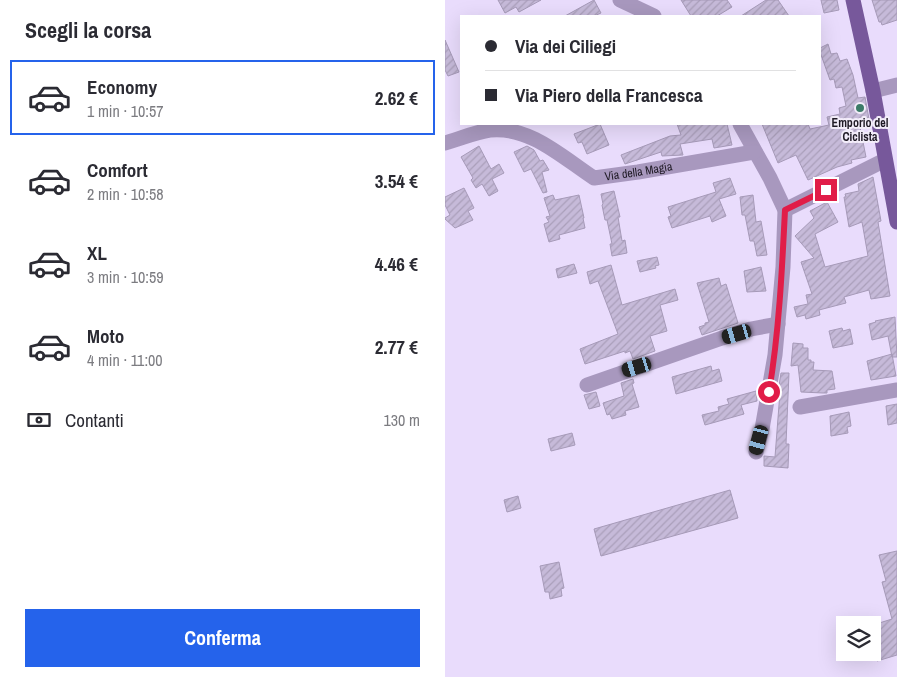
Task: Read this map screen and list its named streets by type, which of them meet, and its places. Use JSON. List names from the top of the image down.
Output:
{
  "streets": {
    "street": ["Via della Magia"]
  },
  "places": ["Emporio del Ciclista"],
  "page": {
    "heading": "Scegli la corsa",
    "banner": ["Via dei Ciliegi", "Via Piero della Francesca"],
    "list": [
      {
        "name": "Economy",
        "note": "1 min · 10:57",
        "value": "2.62 €"
      },
      {
        "name": "Comfort",
        "note": "2 min · 10:58",
        "value": "3.54 €"
      },
      {
        "name": "XL",
        "note": "3 min · 10:59",
        "value": "4.46 €"
      },
      {
        "name": "Moto",
        "note": "4 min · 11:00",
        "value": "2.77 €"
      }
    ],
    "pay": ["Contanti", "130 m"],
    "buttons": "Conferma"
  }
}
